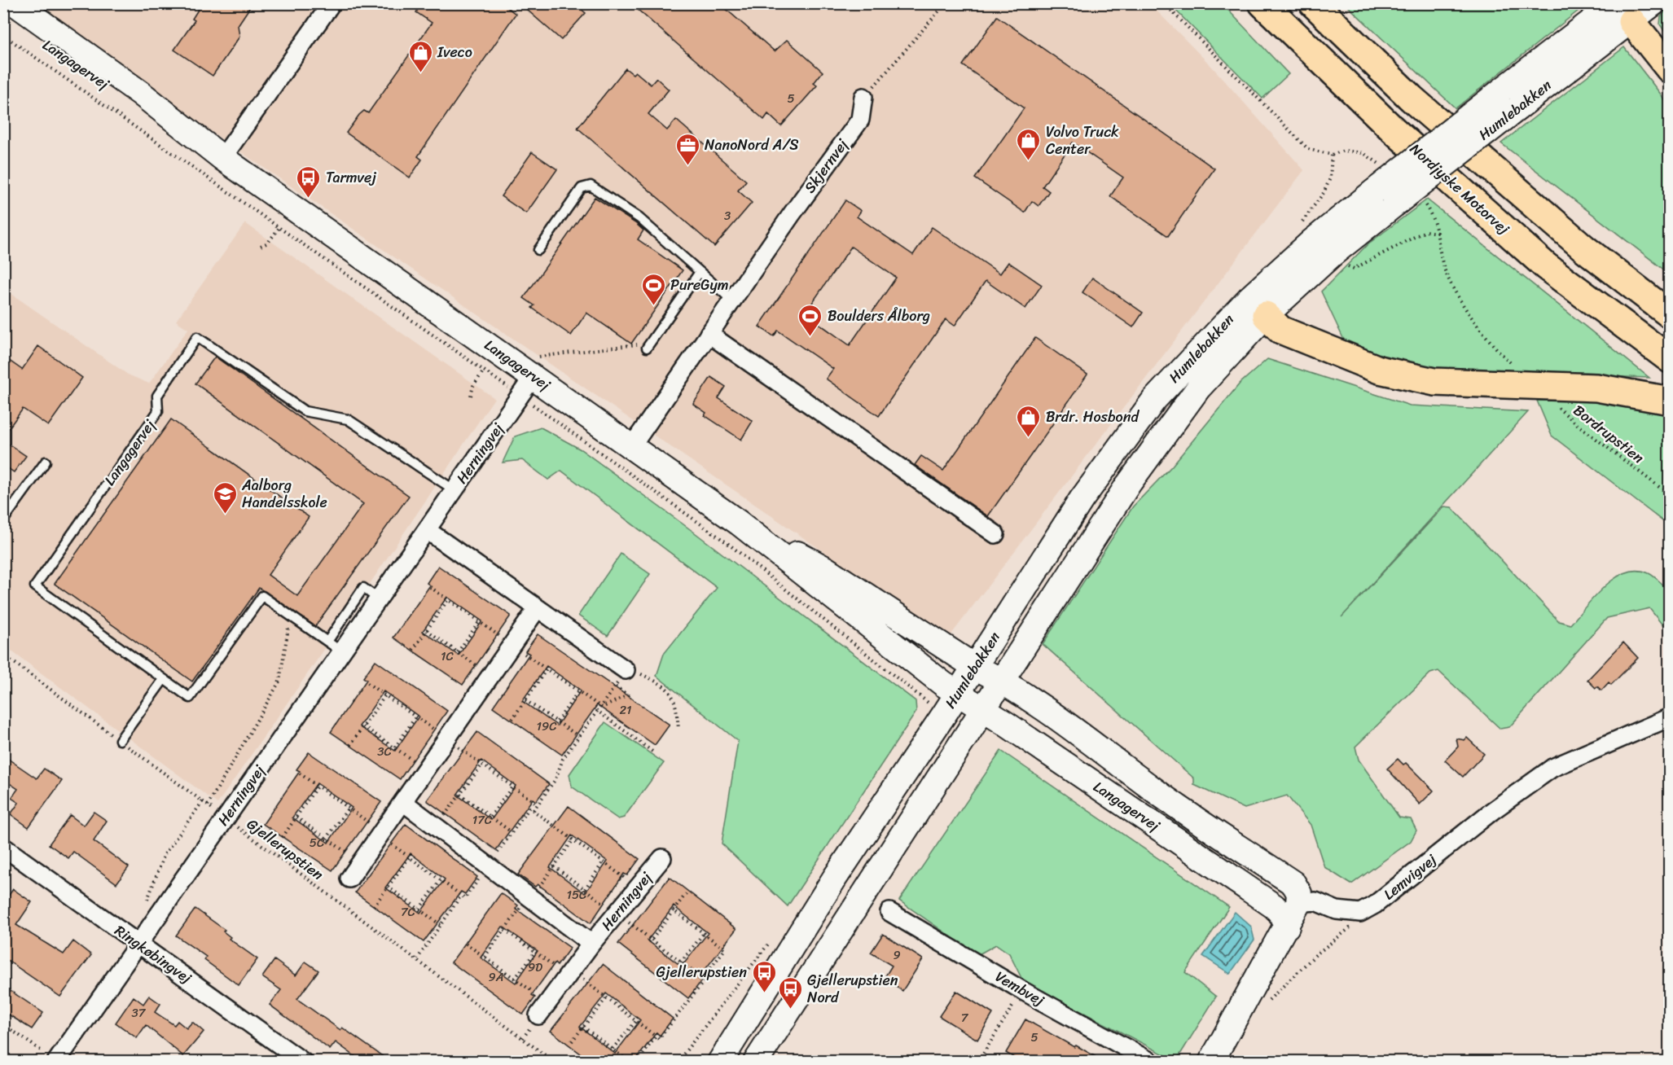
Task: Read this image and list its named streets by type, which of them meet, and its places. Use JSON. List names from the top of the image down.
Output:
{
  "streets": {
    "highway": ["Nordjyske Motorvej"],
    "street": [
      "Langagervej",
      "Humlebakken",
      "Skjernvej",
      "Herningvej",
      "Lemvigvej",
      "Ringkøbingvej",
      "Vembvej"
    ],
    "path": ["Bordrupstien", "Gjellerupstien"]
  },
  "crossings": [
    ["Langagervej", "Humlebakken"],
    ["Langagervej", "Skjernvej"],
    ["Langagervej", "Herningvej"],
    ["Herningvej", "Gjellerupstien"],
    ["Herningvej", "Ringkøbingvej"]
  ],
  "places": {
    "shop": ["Iveco", "Volvo Truck Center", "Brdr. Hosbond"],
    "office": ["NanoNord A/S"],
    "bus stop": ["Tarmvej", "Gjellerupstien", "Gjellerupstien Nord"],
    "sports": ["PureGym", "Boulders Ålborg"],
    "school or university": ["Aalborg Handelsskole"]
  },
  "house_numbers": [
    "5",
    "3",
    "1C",
    "21",
    "19C",
    "3C",
    "17C",
    "5C",
    "15C",
    "7C",
    "9",
    "9D",
    "9A",
    "37",
    "7",
    "5"
  ]
}
